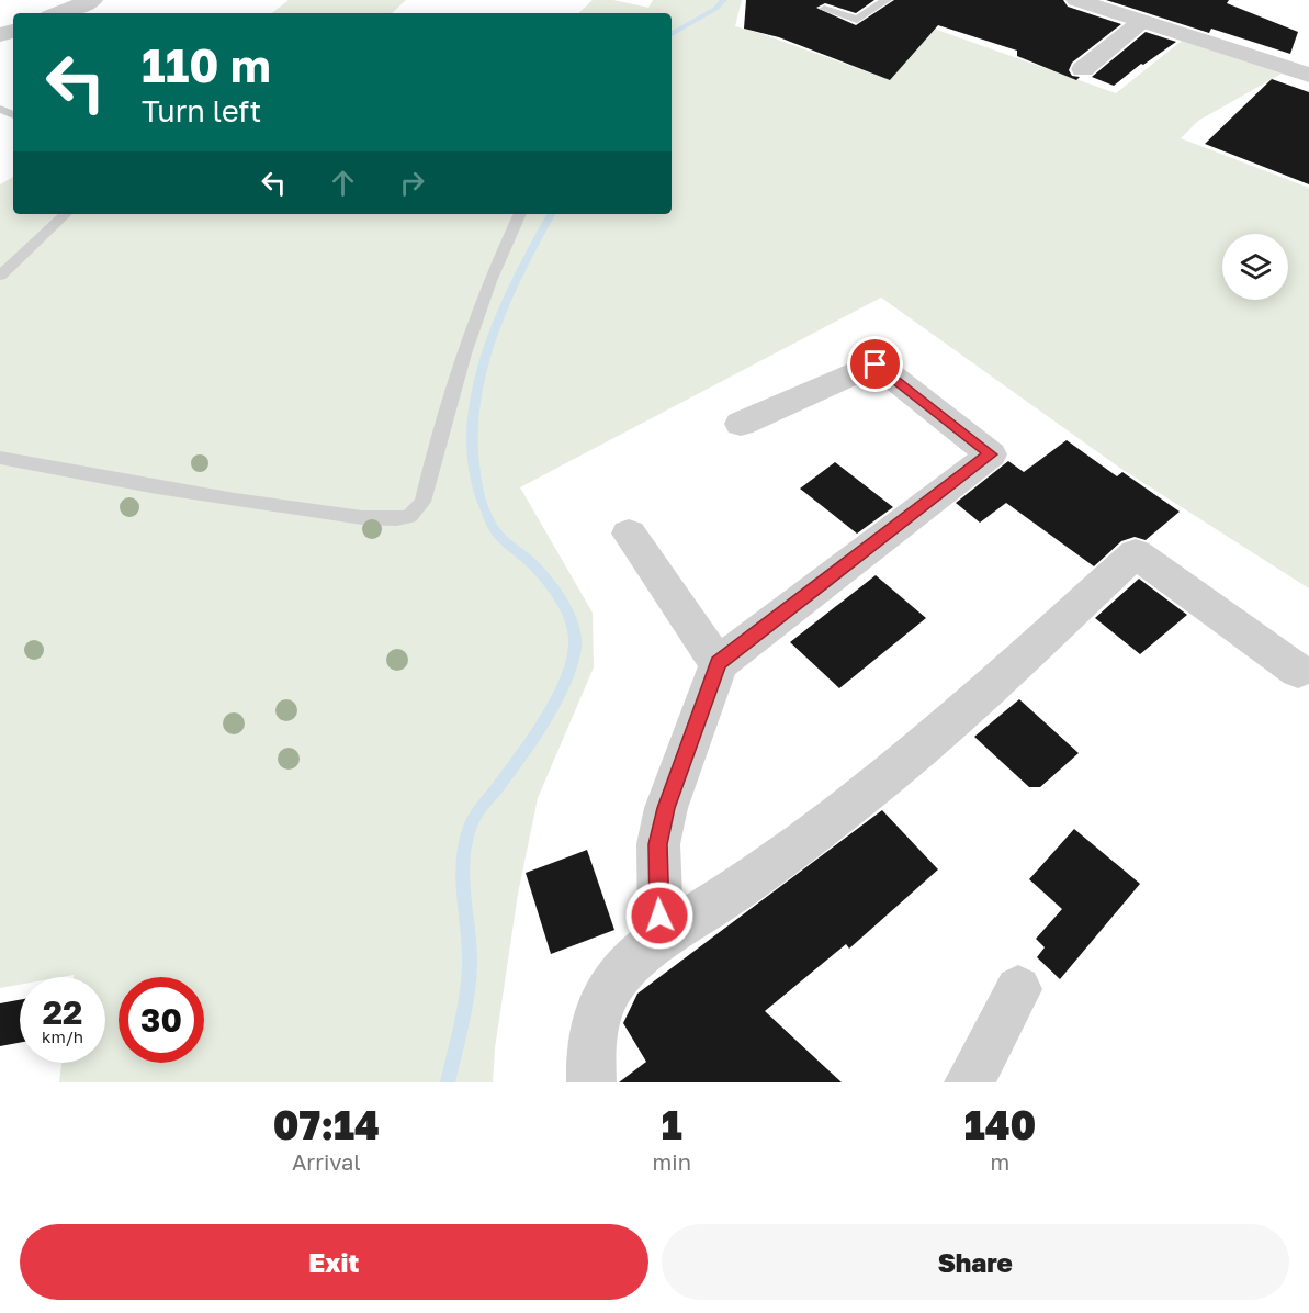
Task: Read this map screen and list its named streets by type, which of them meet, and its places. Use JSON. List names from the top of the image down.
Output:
{
  "page": {
    "turn": ["110 m", "Turn left"],
    "speed": "22 km/h",
    "limit": "30",
    "eta": [
      "07:14",
      "Arrival",
      "1",
      "min",
      "140",
      "m"
    ],
    "buttons": ["Exit", "Share"]
  }
}
